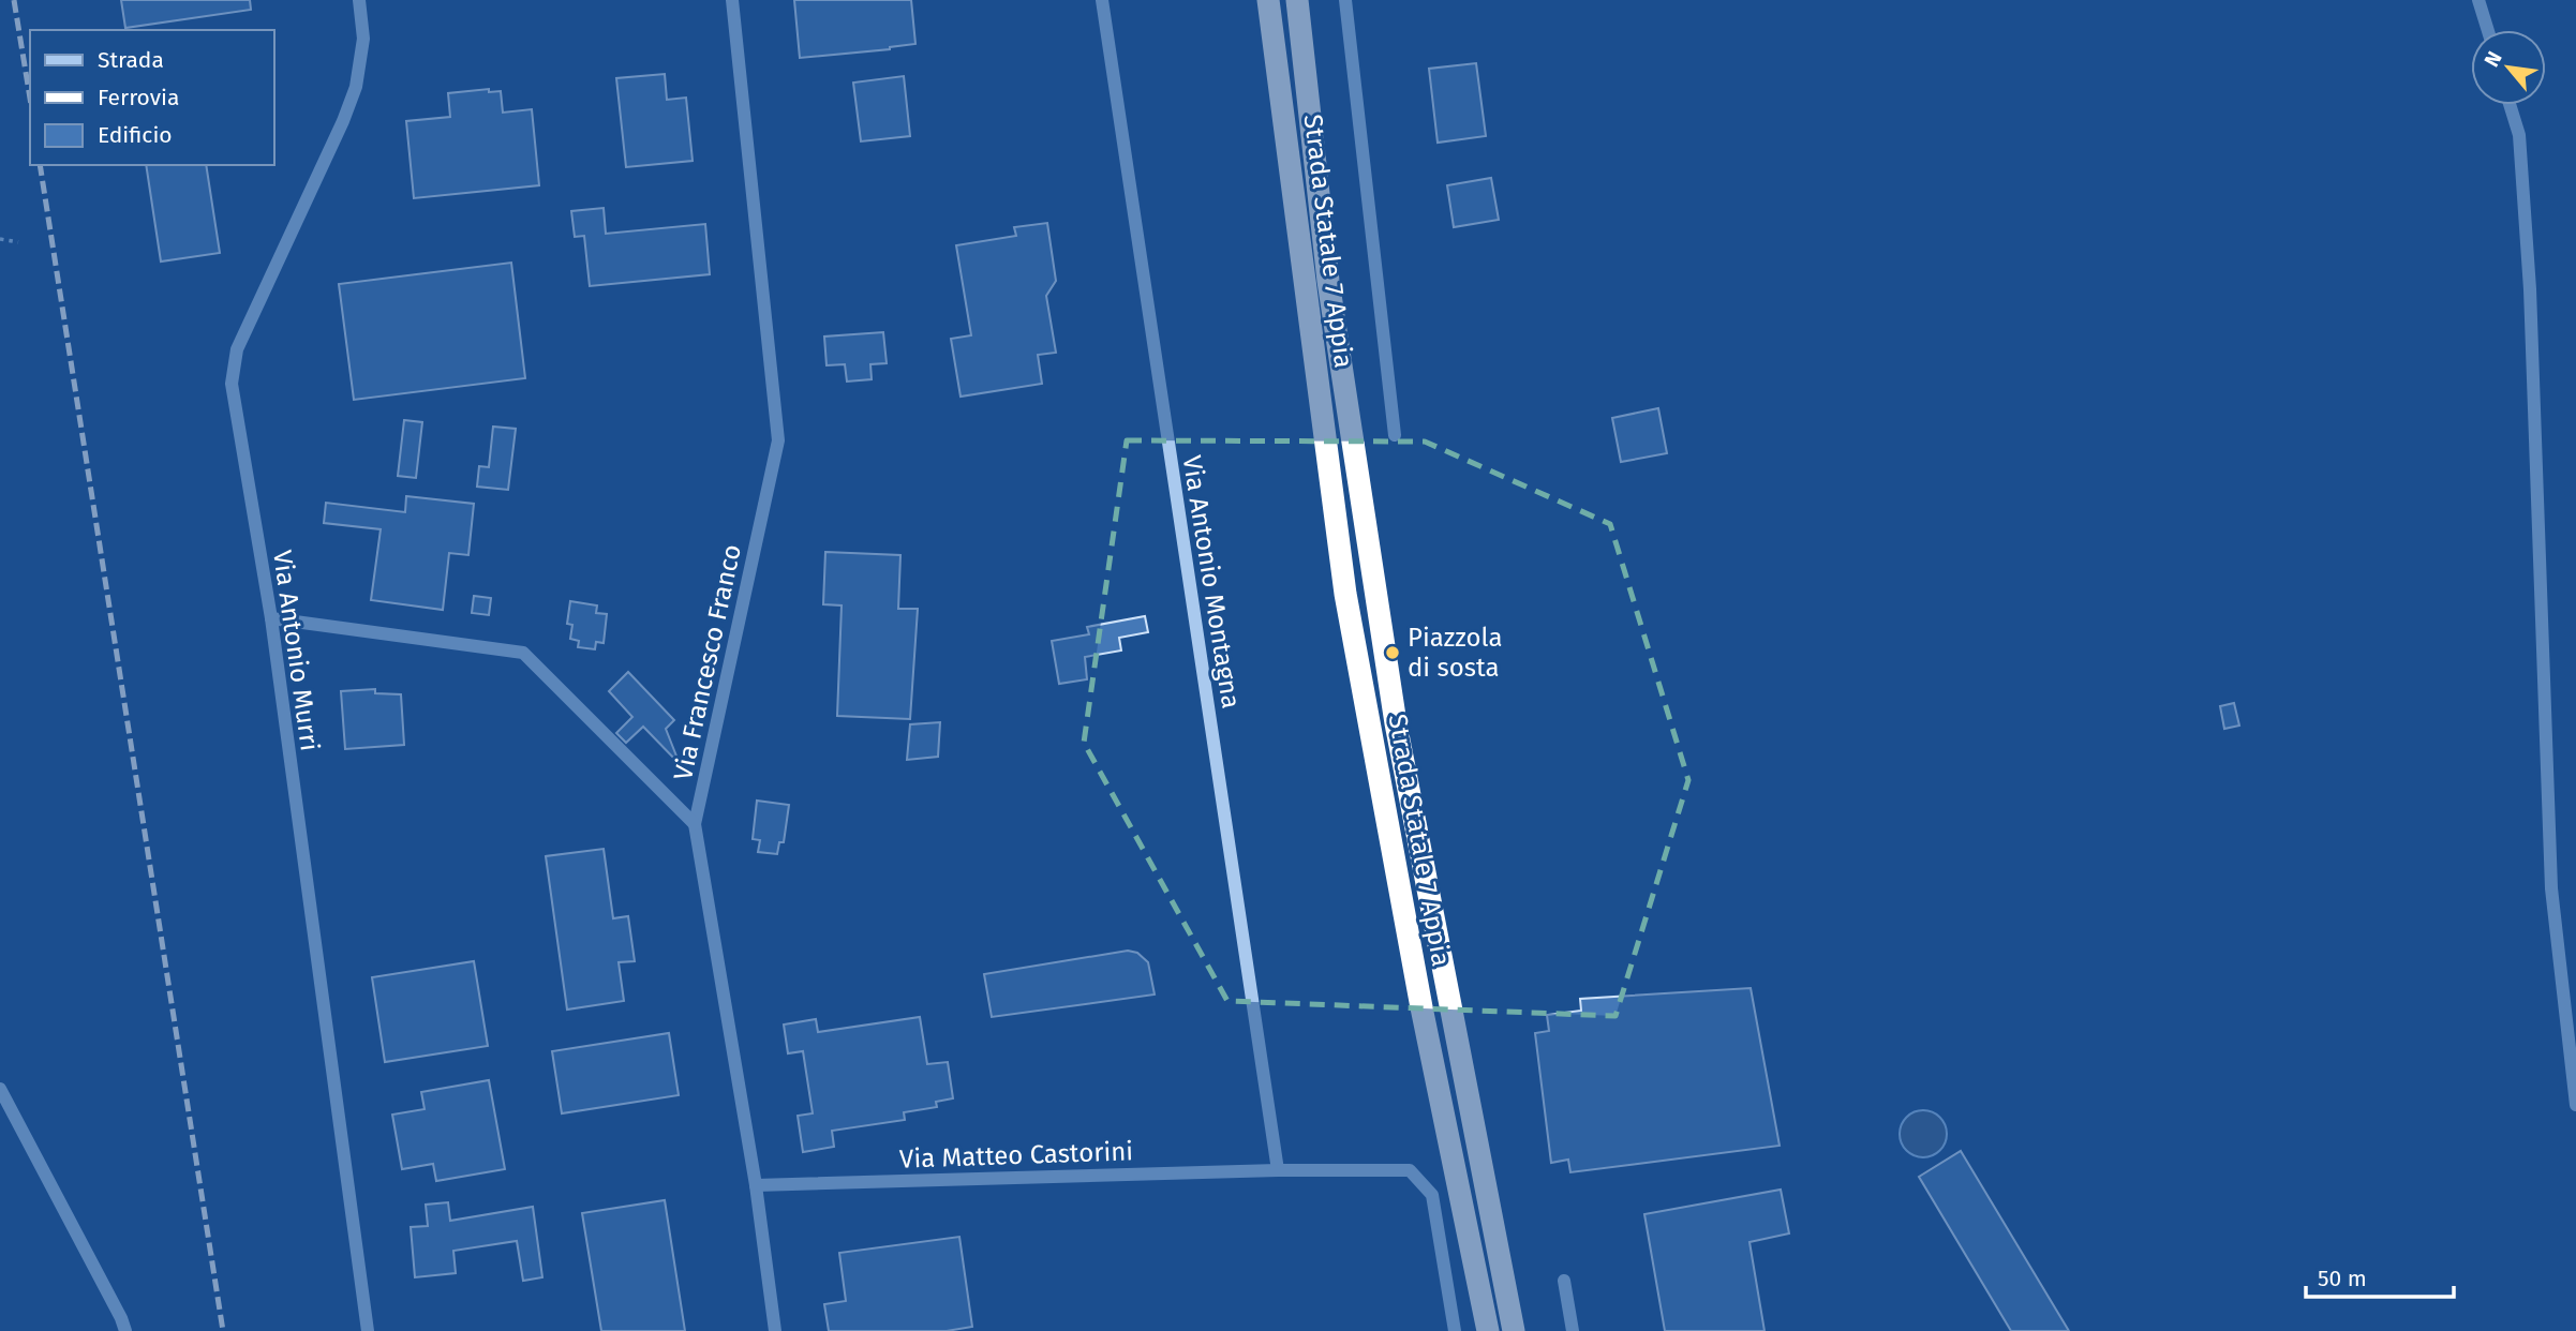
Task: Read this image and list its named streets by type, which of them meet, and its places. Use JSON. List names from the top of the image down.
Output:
{
  "streets": {
    "highway": ["Strada Statale 7 Appia"],
    "street": [
      "Via Antonio Montagna",
      "Via Antonio Murri",
      "Via Francesco Franco",
      "Via Matteo Castorini"
    ]
  },
  "crossings": [
    ["Via Antonio Montagna", "Via Matteo Castorini"],
    ["Via Francesco Franco", "Via Matteo Castorini"]
  ],
  "places": ["Piazzola di sosta"],
  "legend": ["Strada", "Ferrovia", "Edificio"],
  "scale_bar": "50 m",
  "north": "top left"
}
